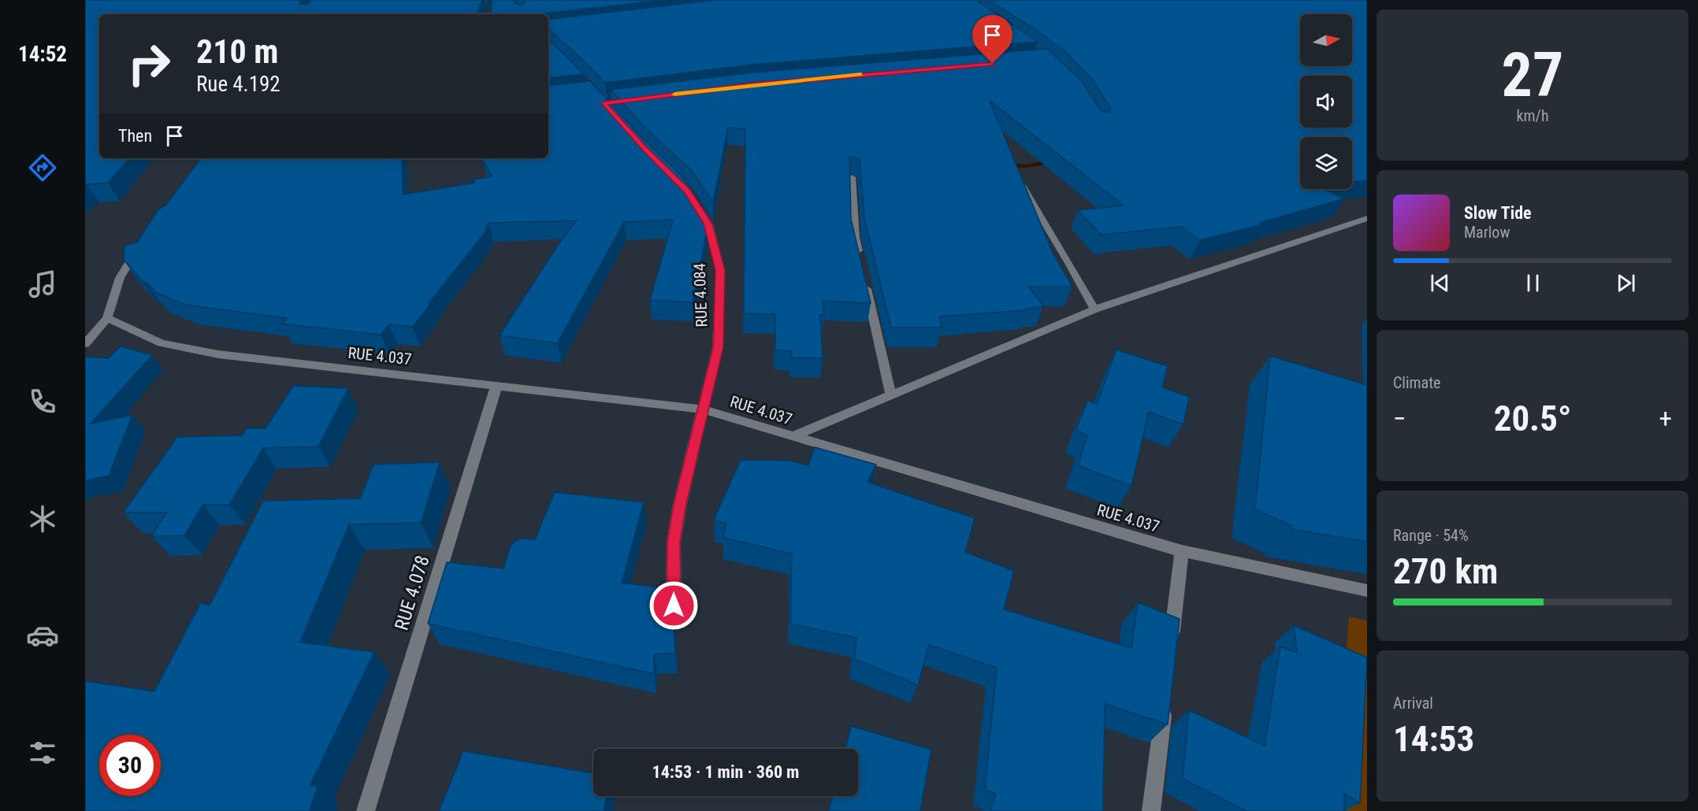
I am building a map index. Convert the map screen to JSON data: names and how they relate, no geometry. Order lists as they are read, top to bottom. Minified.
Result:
{"streets":{"street":["RUE 4.084","RUE 4.037","RUE 4.078"]},"crossings":[["RUE 4.084","RUE 4.037"],["RUE 4.037","RUE 4.078"]],"north":"right","page":{"tabs":"14:52","tile":[["27","km/h"],"Climate",["Range · 54%","270 km"],["Arrival","14:53"]],"turn":["210 m","Rue 4.192"],"then":"Then","song":["Slow Tide","Marlow"],"heat":["−","20.5°","+"],"limit":"30","trip":"14:53 · 1 min · 360 m"}}
